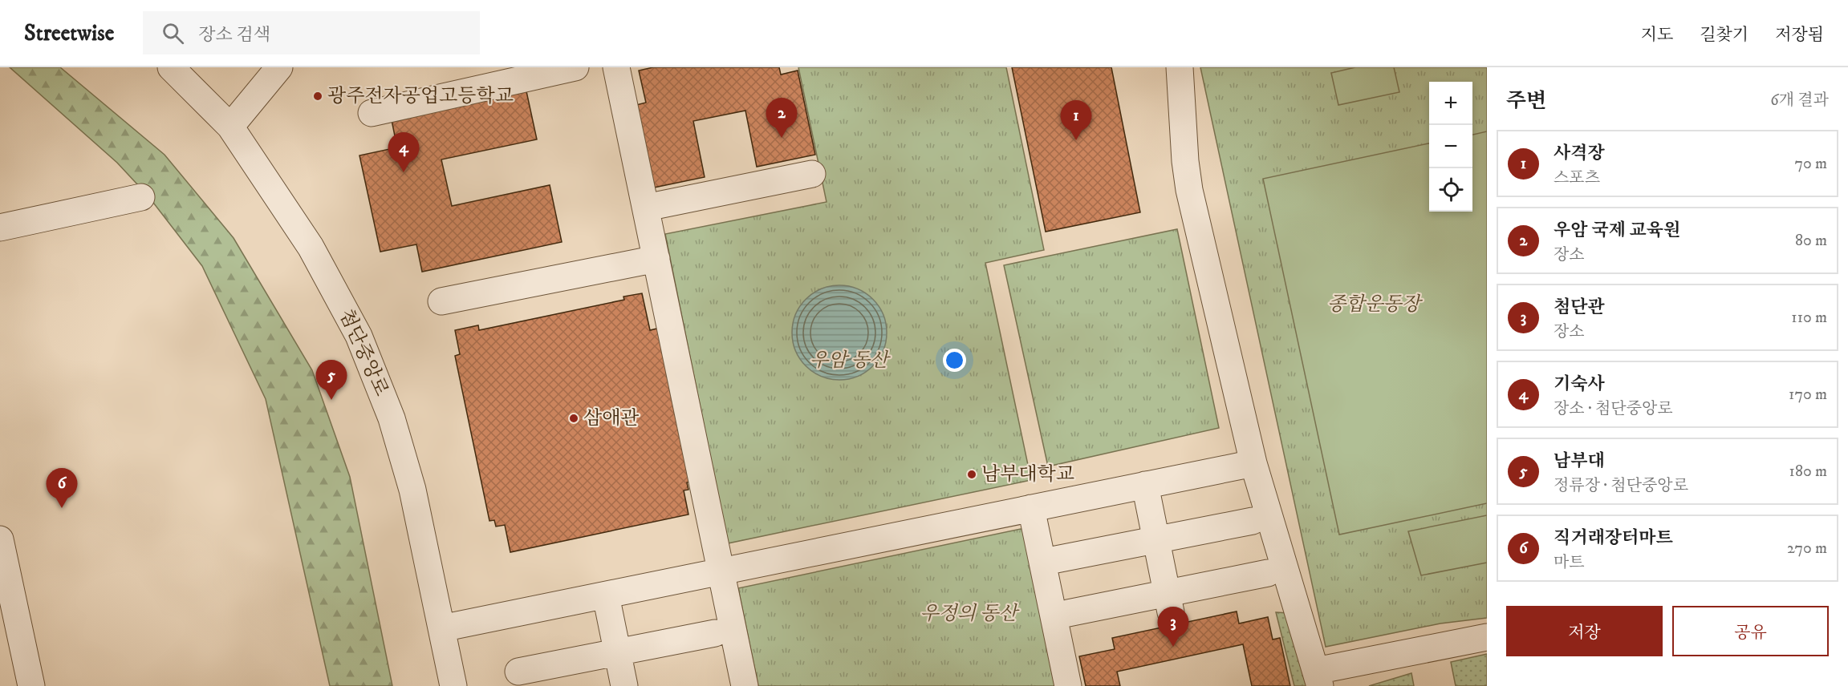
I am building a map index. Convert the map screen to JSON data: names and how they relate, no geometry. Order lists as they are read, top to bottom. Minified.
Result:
{"streets":{"street":["첨단중앙로"]},"parks":["종합운동장","우암 동산","우정의 동산"],"places":["광주전자공업고등학교","삼애관","남부대학교"],"page":{"header":"Streetwise","search":"장소 검색","nav":["지도","길찾기","저장됨"],"heading":["주변","6개 결과"],"map_buttons":["+","−"],"pins":["2","1","4","5","6","3"],"list":[{"mark":"1","name":"사격장","note":"스포츠","value":"70 m"},{"mark":"2","name":"우암 국제 교육원","note":"장소","value":"80 m"},{"mark":"3","name":"첨단관","note":"장소","value":"110 m"},{"mark":"4","name":"기숙사","note":"장소 · 첨단중앙로","value":"170 m"},{"mark":"5","name":"남부대","note":"정류장 · 첨단중앙로","value":"180 m"},{"mark":"6","name":"직거래장터마트","note":"마트","value":"270 m"}],"buttons":["저장","공유"]}}
